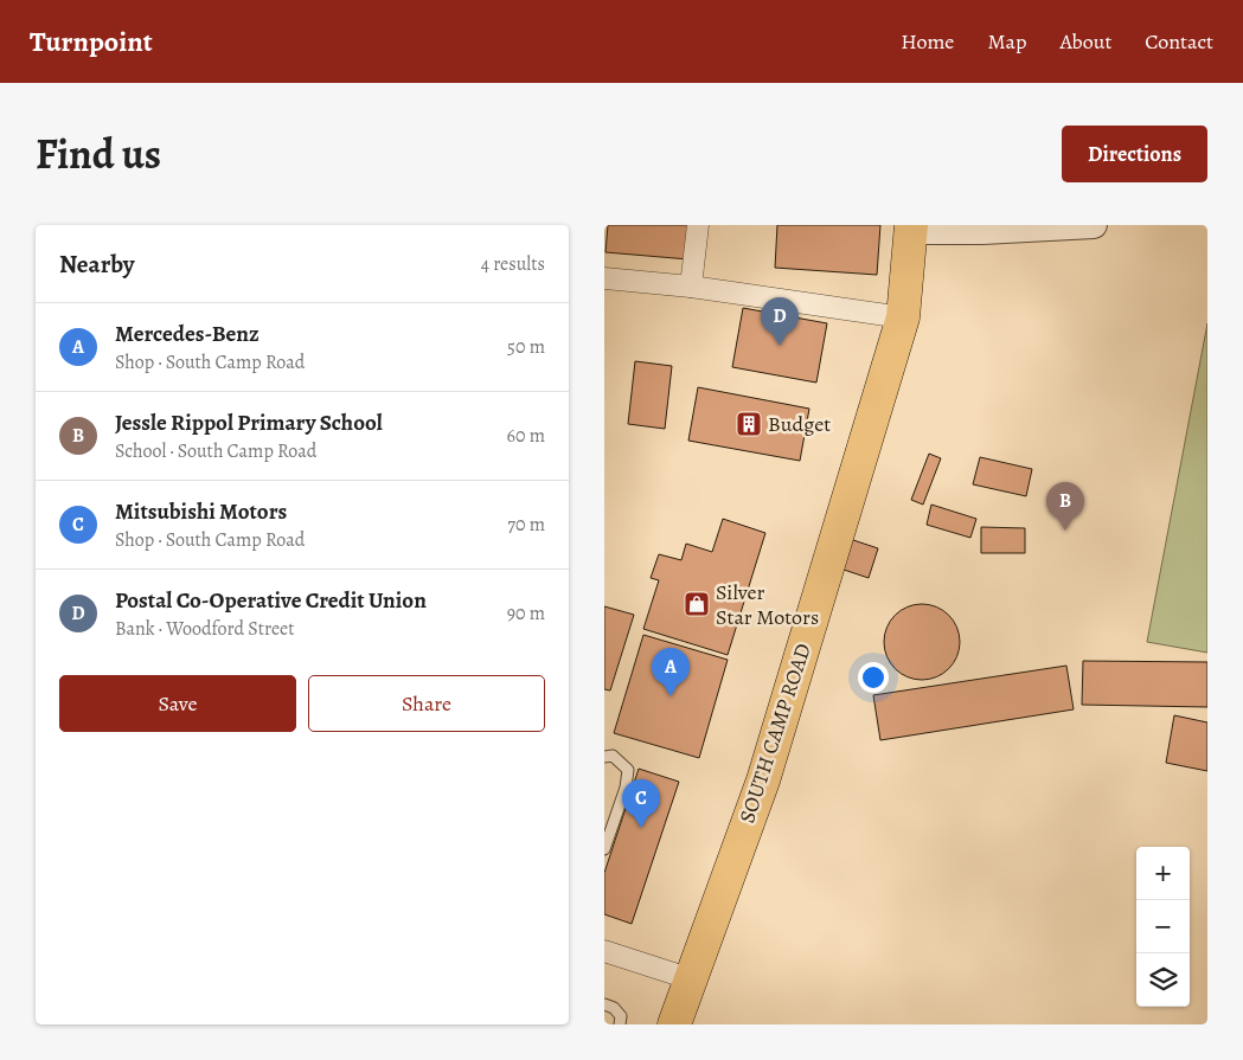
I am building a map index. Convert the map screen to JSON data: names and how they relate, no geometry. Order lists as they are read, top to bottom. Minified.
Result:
{"streets":{"main road":["SOUTH CAMP ROAD"]},"places":{"building":["Budget"],"shop":["Silver Star Motors"]},"page":{"header":"Turnpoint","nav":["Home","Map","About","Contact"],"title":"Find us","buttons":["Directions",["Save","Share"]],"heading":["Nearby","4 results"],"pins":["D","B","A","C"],"list":[{"mark":"A","name":"Mercedes-Benz","note":"Shop · South Camp Road","value":"50 m"},{"mark":"B","name":"Jessle Rippol Primary School","note":"School · South Camp Road","value":"60 m"},{"mark":"C","name":"Mitsubishi Motors","note":"Shop · South Camp Road","value":"70 m"},{"mark":"D","name":"Postal Co-Operative Credit Union","note":"Bank · Woodford Street","value":"90 m"}],"map_buttons":["+","−"]}}
